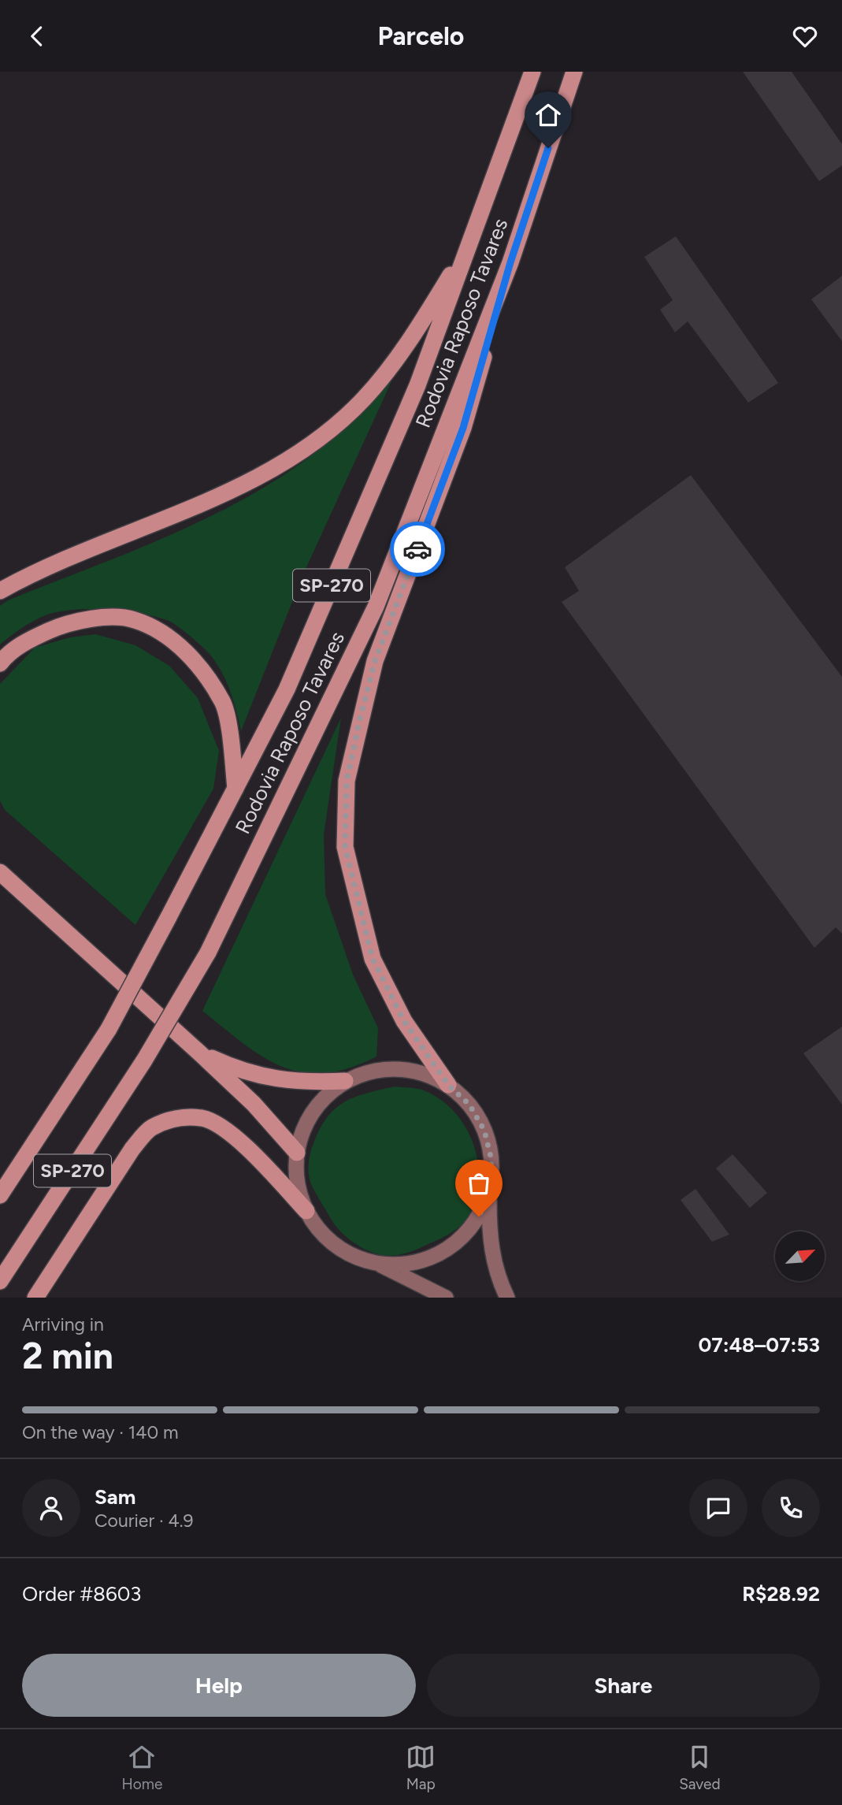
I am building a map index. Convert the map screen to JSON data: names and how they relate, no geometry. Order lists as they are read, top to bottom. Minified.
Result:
{"streets":{"highway":["Rodovia Raposo Tavares","SP-270"]},"north":"top right","page":{"header":"Parcelo","heading":["2 min","Arriving in","07:48–07:53"],"panel":["Sam","Courier · 4.9","Order #8603","R$28.92"],"bar":"On the way · 140 m","buttons":["Help","Share"],"tabs":["Home","Map","Saved"]}}
